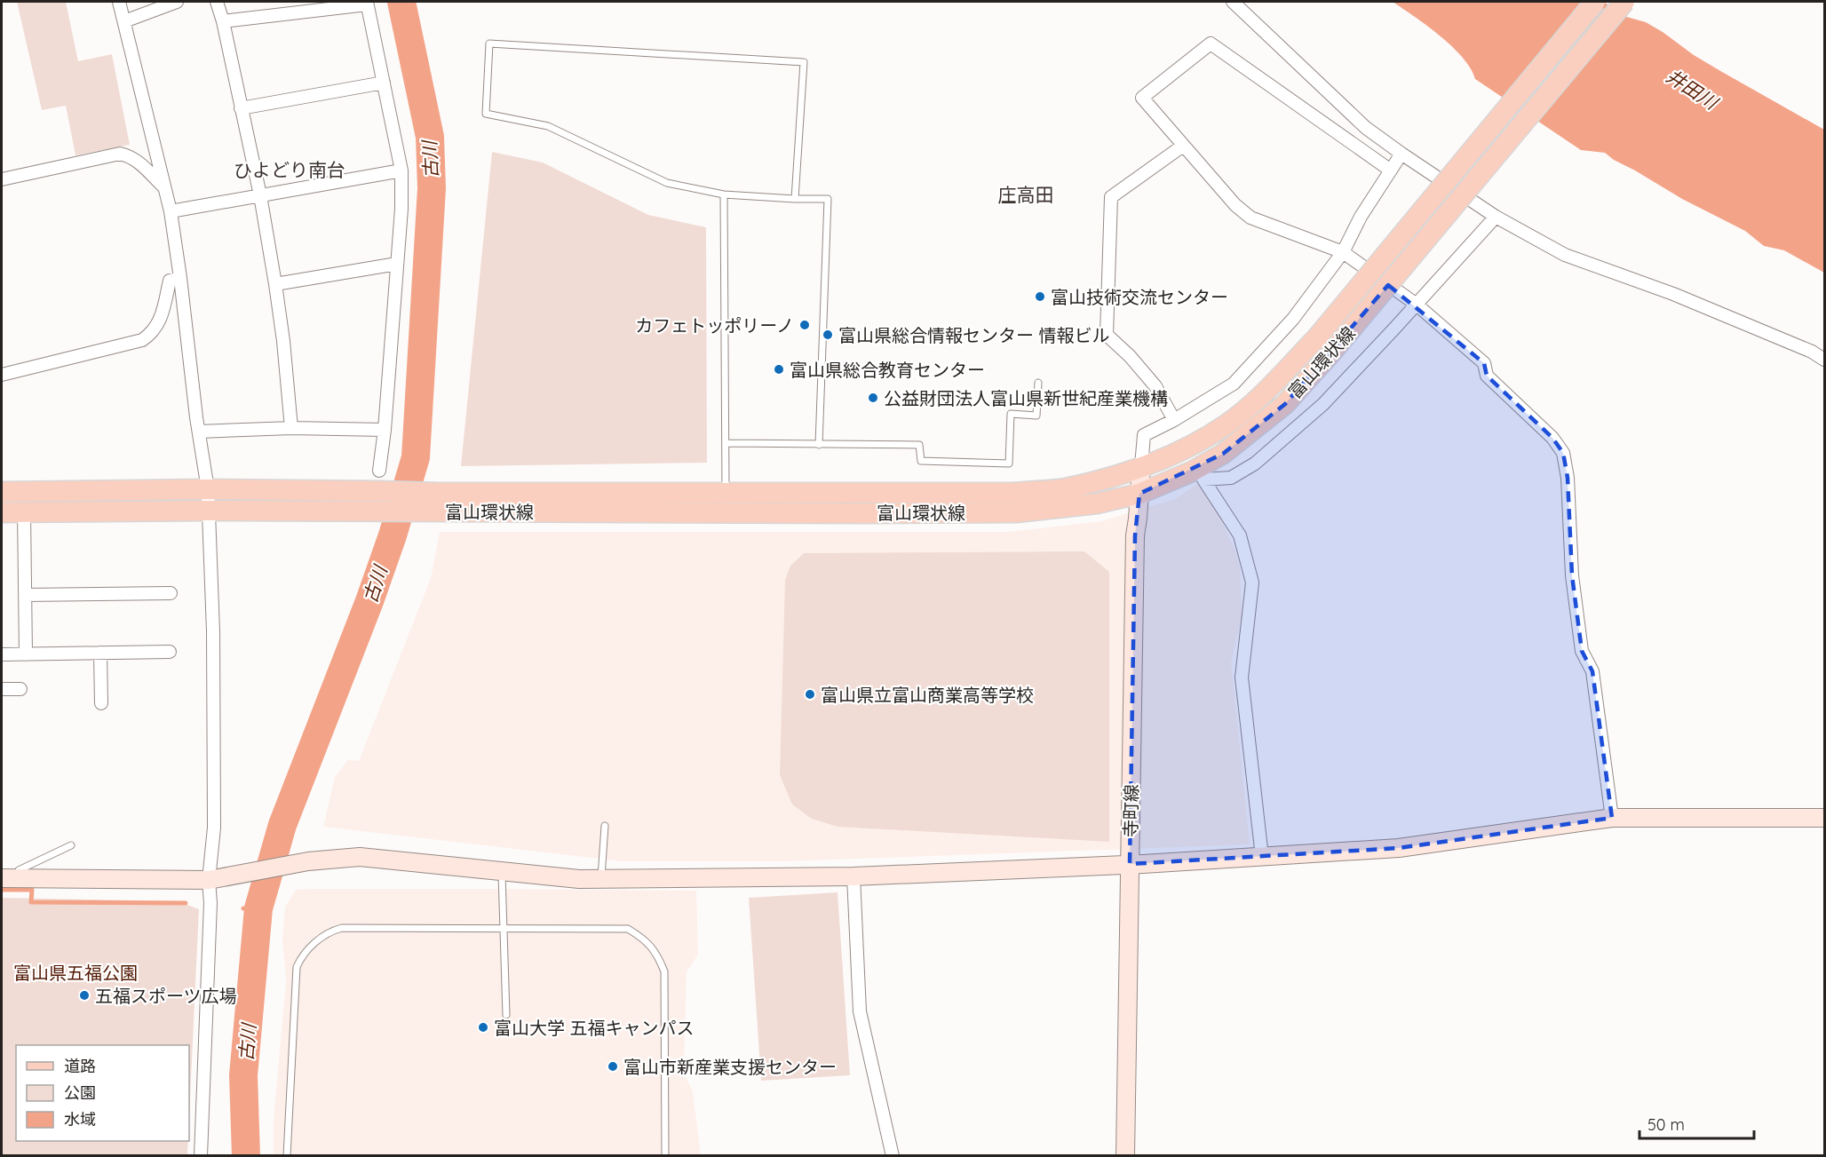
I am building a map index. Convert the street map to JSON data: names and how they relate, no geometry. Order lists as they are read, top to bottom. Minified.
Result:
{"streets":{"main road":["富山環状線"],"street":["寺町線"]},"crossings":[["富山環状線","寺町線"]],"districts":["ひよどり南台","庄高田"],"water":["井田川","古川"],"parks":["富山県五福公園"],"places":["富山技術交流センター","カフェトッポリーノ","富山県総合情報センター 情報ビル","富山県総合教育センター","公益財団法人富山県新世紀産業機構","富山県立富山商業高等学校","五福スポーツ広場","富山大学 五福キャンパス","富山市新産業支援センター"],"legend":["道路","公園","水域"],"scale_bar":"50 m"}
